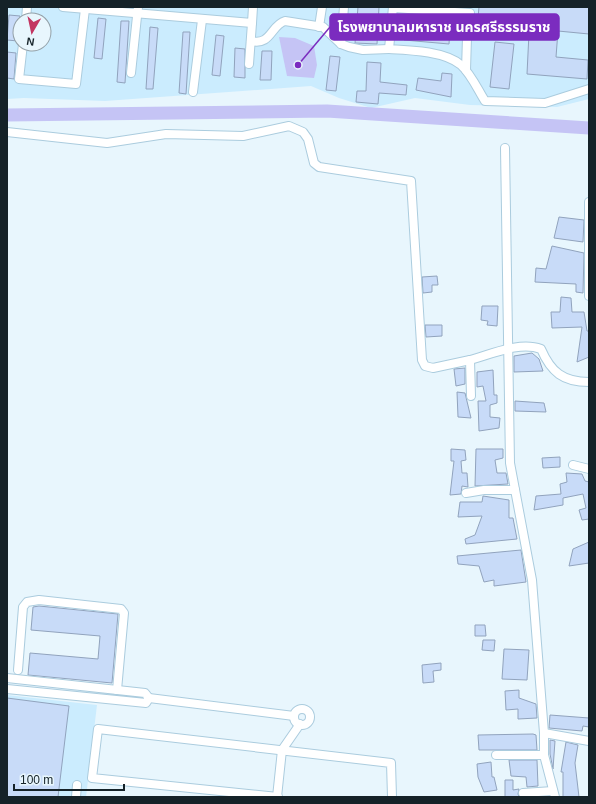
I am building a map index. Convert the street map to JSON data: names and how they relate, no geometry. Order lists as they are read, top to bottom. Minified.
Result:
{"places":["โรงพยาบาลมหาราช นครศรีธรรมราช"],"scale_bar":"100 m","north":"bottom"}
